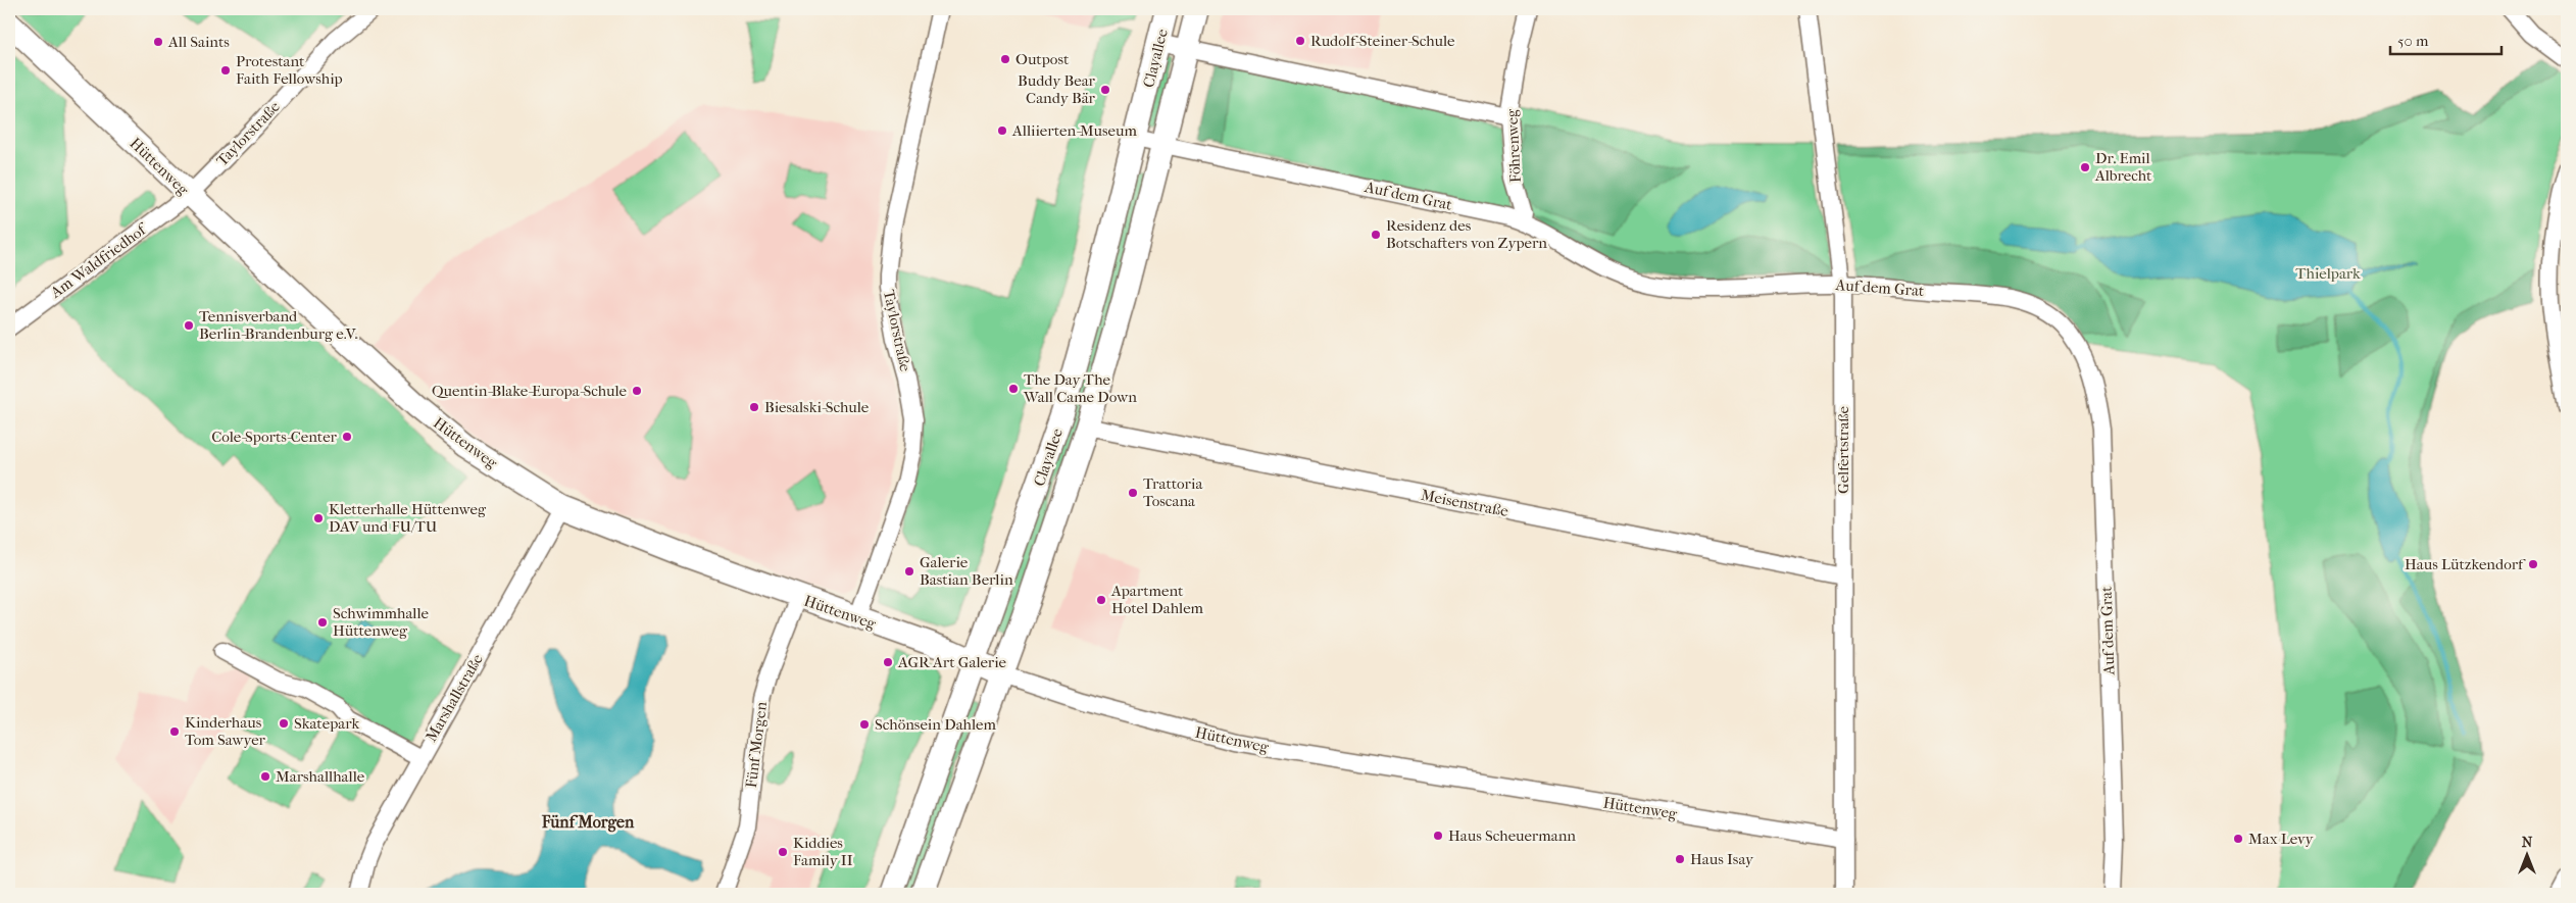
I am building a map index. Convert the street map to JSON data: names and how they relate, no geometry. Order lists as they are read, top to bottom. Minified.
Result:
{"streets":{"main road":["Clayallee","Hüttenweg"],"street":["Taylorstraße","Föhrenweg","Auf dem Grat","Am Waldfriedhof","Gelfertstraße","Meisenstraße","Marshallstraße","Fünf Morgen"]},"crossings":[["Clayallee","Hüttenweg"],["Clayallee","Auf dem Grat"],["Clayallee","Meisenstraße"],["Taylorstraße","Hüttenweg"],["Taylorstraße","Am Waldfriedhof"],["Föhrenweg","Auf dem Grat"],["Hüttenweg","Am Waldfriedhof"],["Hüttenweg","Gelfertstraße"],["Hüttenweg","Marshallstraße"],["Hüttenweg","Fünf Morgen"],["Auf dem Grat","Gelfertstraße"],["Gelfertstraße","Meisenstraße"]],"districts":["Fünf Morgen"],"parks":["Thielpark"],"places":["Rudolf-Steiner-Schule","All Saints","Outpost","Protestant Faith Fellowship","Buddy Bear Candy Bär","Alliierten-Museum","Dr. Emil Albrecht","Residenz des Botschafters von Zypern","Tennisverband Berlin-Brandenburg e.V.","The Day The Wall Came Down","Quentin-Blake-Europa-Schule","Biesalski-Schule","Cole-Sports-Center","Trattoria Toscana","Kletterhalle Hüttenweg DAV und FU/TU","Haus Lützkendorf","Galerie Bastian Berlin","Apartment Hotel Dahlem","Schwimmhalle Hüttenweg","AGR Art Galerie","Skatepark","Schönsein Dahlem","Kinderhaus Tom Sawyer","Marshallhalle","Haus Scheuermann","Max Levy","Kiddies Family II","Haus Isay"],"scale_bar":"50 m","north":"top"}
